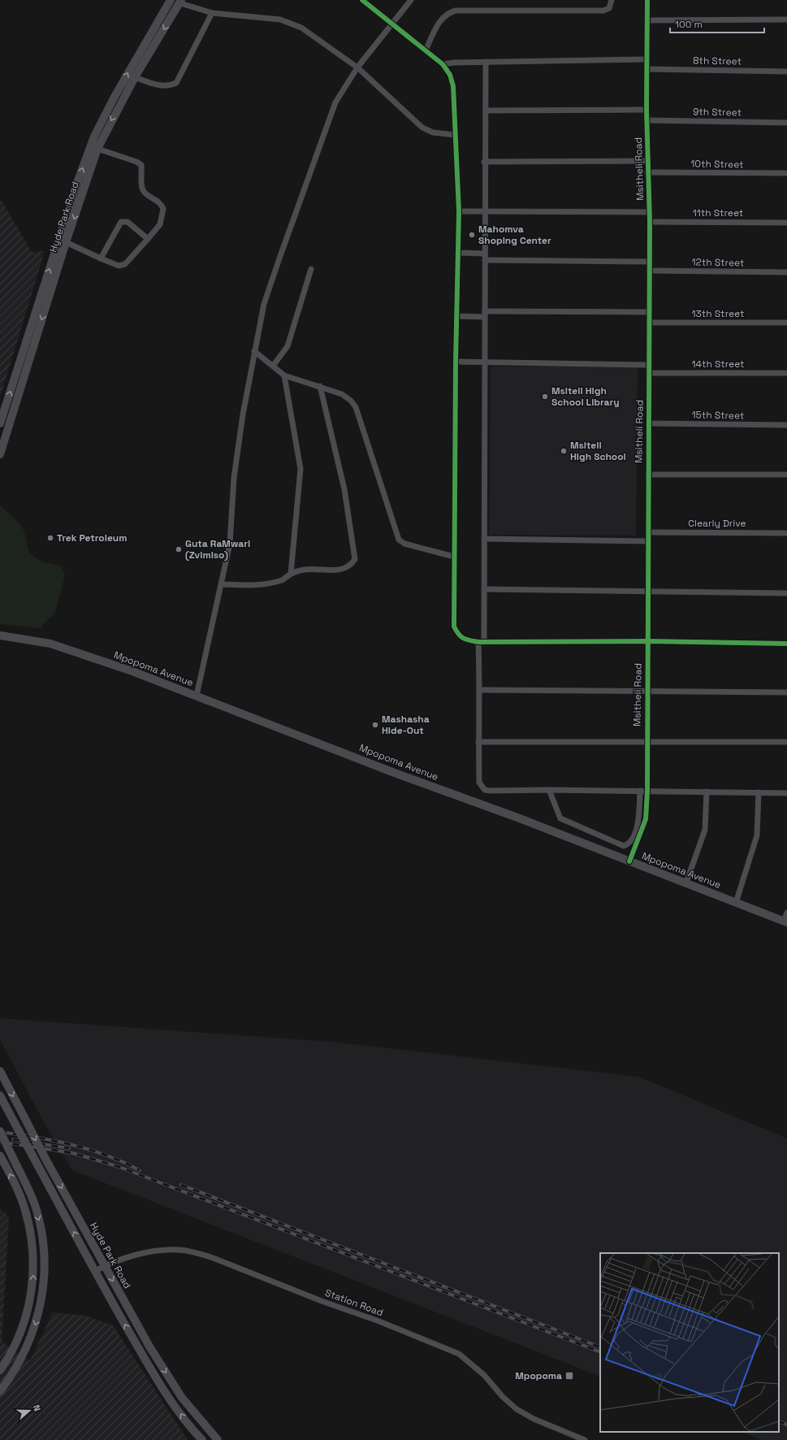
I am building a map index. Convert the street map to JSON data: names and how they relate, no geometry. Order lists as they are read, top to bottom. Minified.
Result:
{"streets":{"street":["8th Street","9th Street","10th Street","Msitheli Road","11th Street","Hyde Park Road","12th Street","13th Street","14th Street","15th Street","Clearly Drive","Mpopoma Avenue","Station Road"]},"crossings":[["8th Street","Msitheli Road"],["9th Street","Msitheli Road"],["10th Street","Msitheli Road"],["Msitheli Road","11th Street"],["Msitheli Road","12th Street"],["Msitheli Road","13th Street"],["Msitheli Road","14th Street"],["Msitheli Road","15th Street"],["Msitheli Road","Clearly Drive"],["Msitheli Road","Mpopoma Avenue"],["Hyde Park Road","Station Road"]],"places":{"other":["Mahomva Shoping Center","Msiteli High School Library","Msiteli High School","Trek Petroleum","Guta RaMwari (Zvimiso)","Mashasha Hide-Out"],"transit":["Mpopoma"]},"scale_bar":"100 m","north":"right"}
